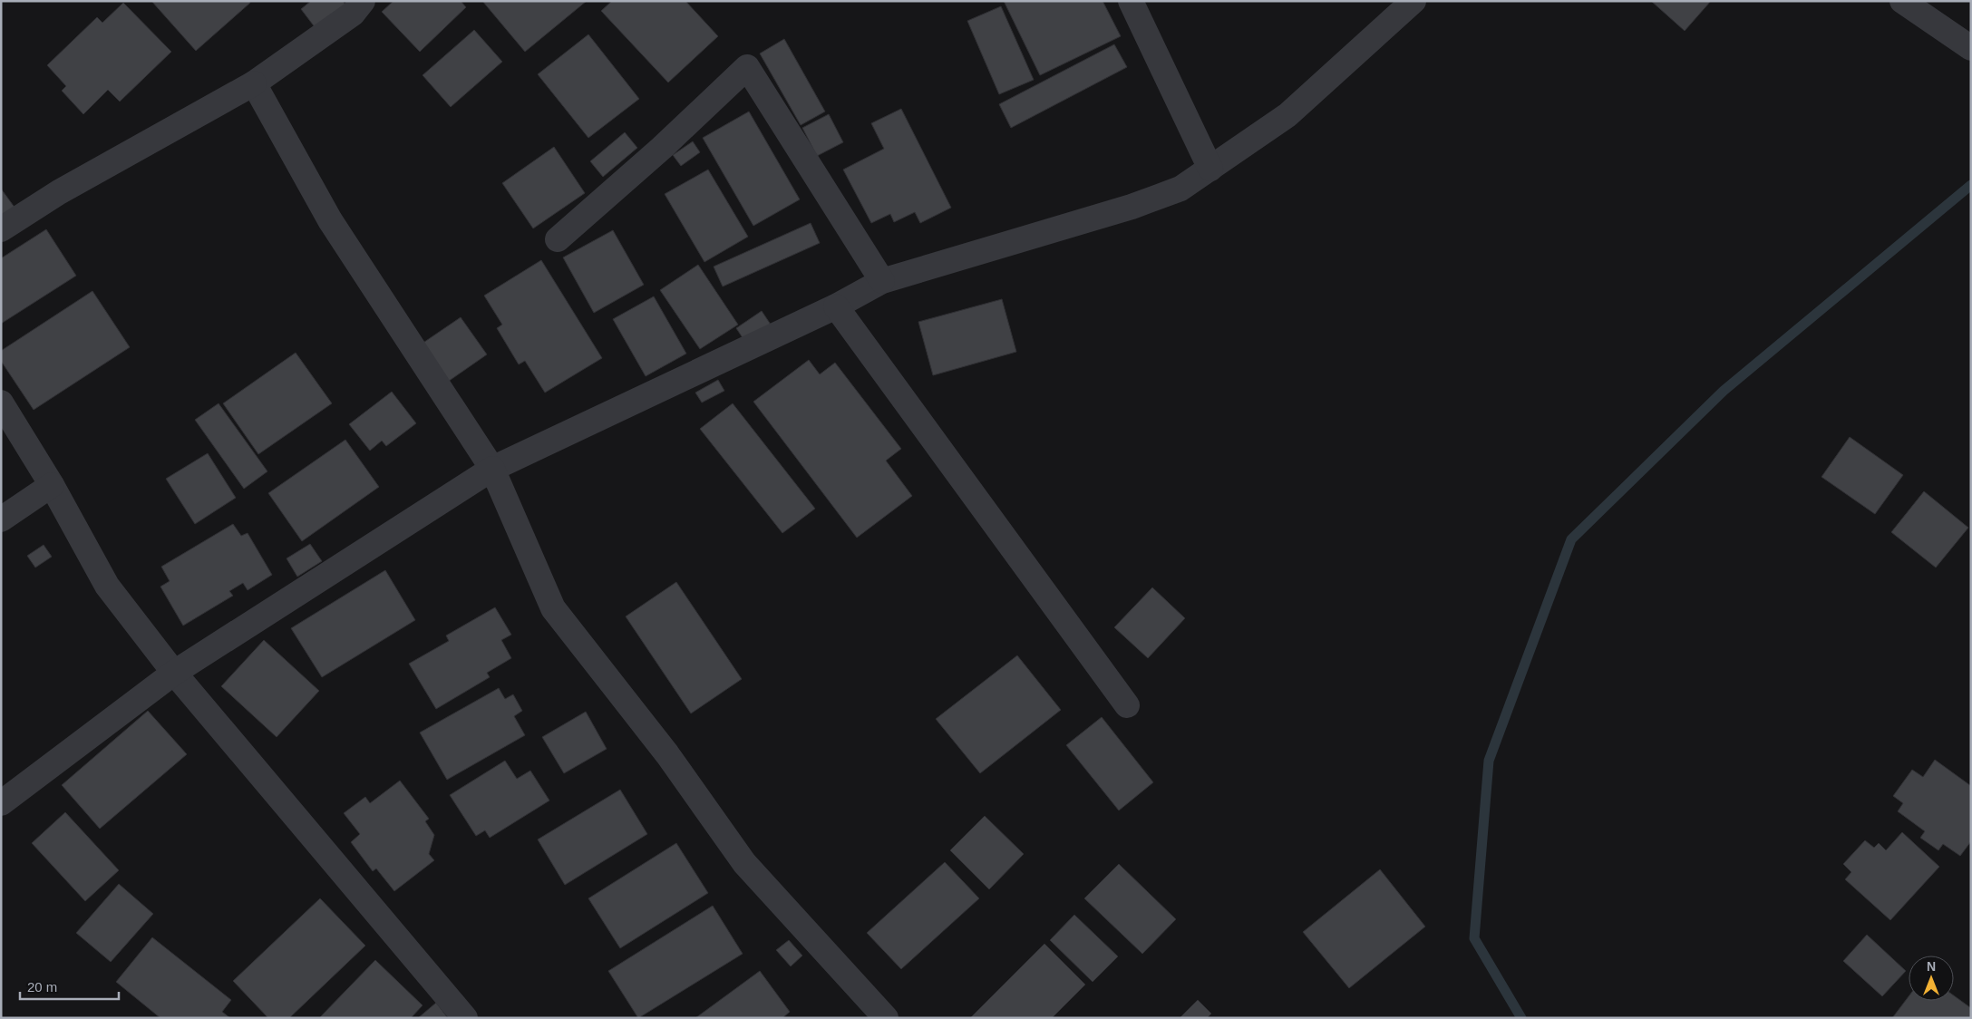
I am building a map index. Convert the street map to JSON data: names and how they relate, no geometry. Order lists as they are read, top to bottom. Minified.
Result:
{"scale_bar":"20 m","north":"top"}
